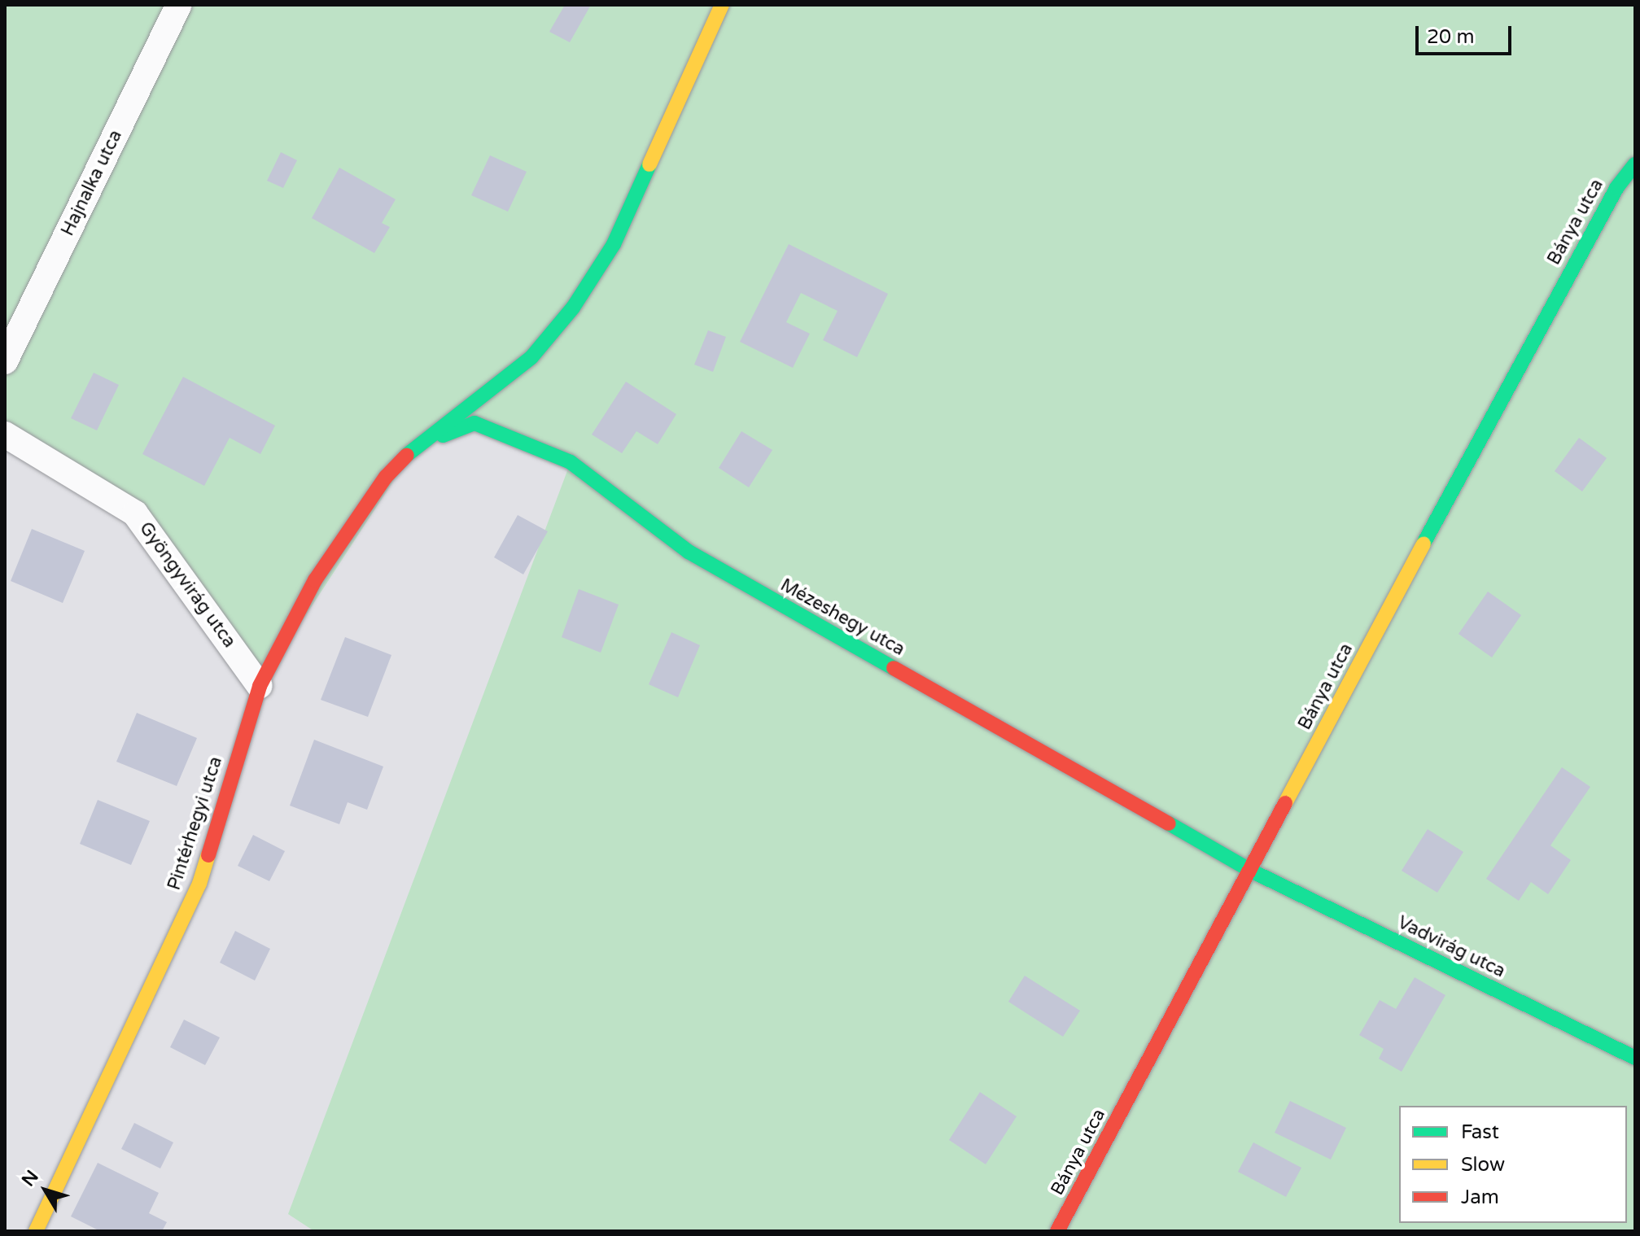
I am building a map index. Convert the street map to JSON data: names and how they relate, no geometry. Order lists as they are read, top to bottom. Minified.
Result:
{"streets":{"street":["Hajnalka utca","Bánya utca","Gyöngyvirág utca","Mézeshegy utca","Pintérhegyi utca","Vadvirág utca"]},"crossings":[["Bánya utca","Mézeshegy utca"],["Bánya utca","Vadvirág utca"],["Gyöngyvirág utca","Pintérhegyi utca"],["Mézeshegy utca","Pintérhegyi utca"],["Mézeshegy utca","Vadvirág utca"]],"legend":["Fast","Slow","Jam"],"scale_bar":"20 m","north":"top left"}
